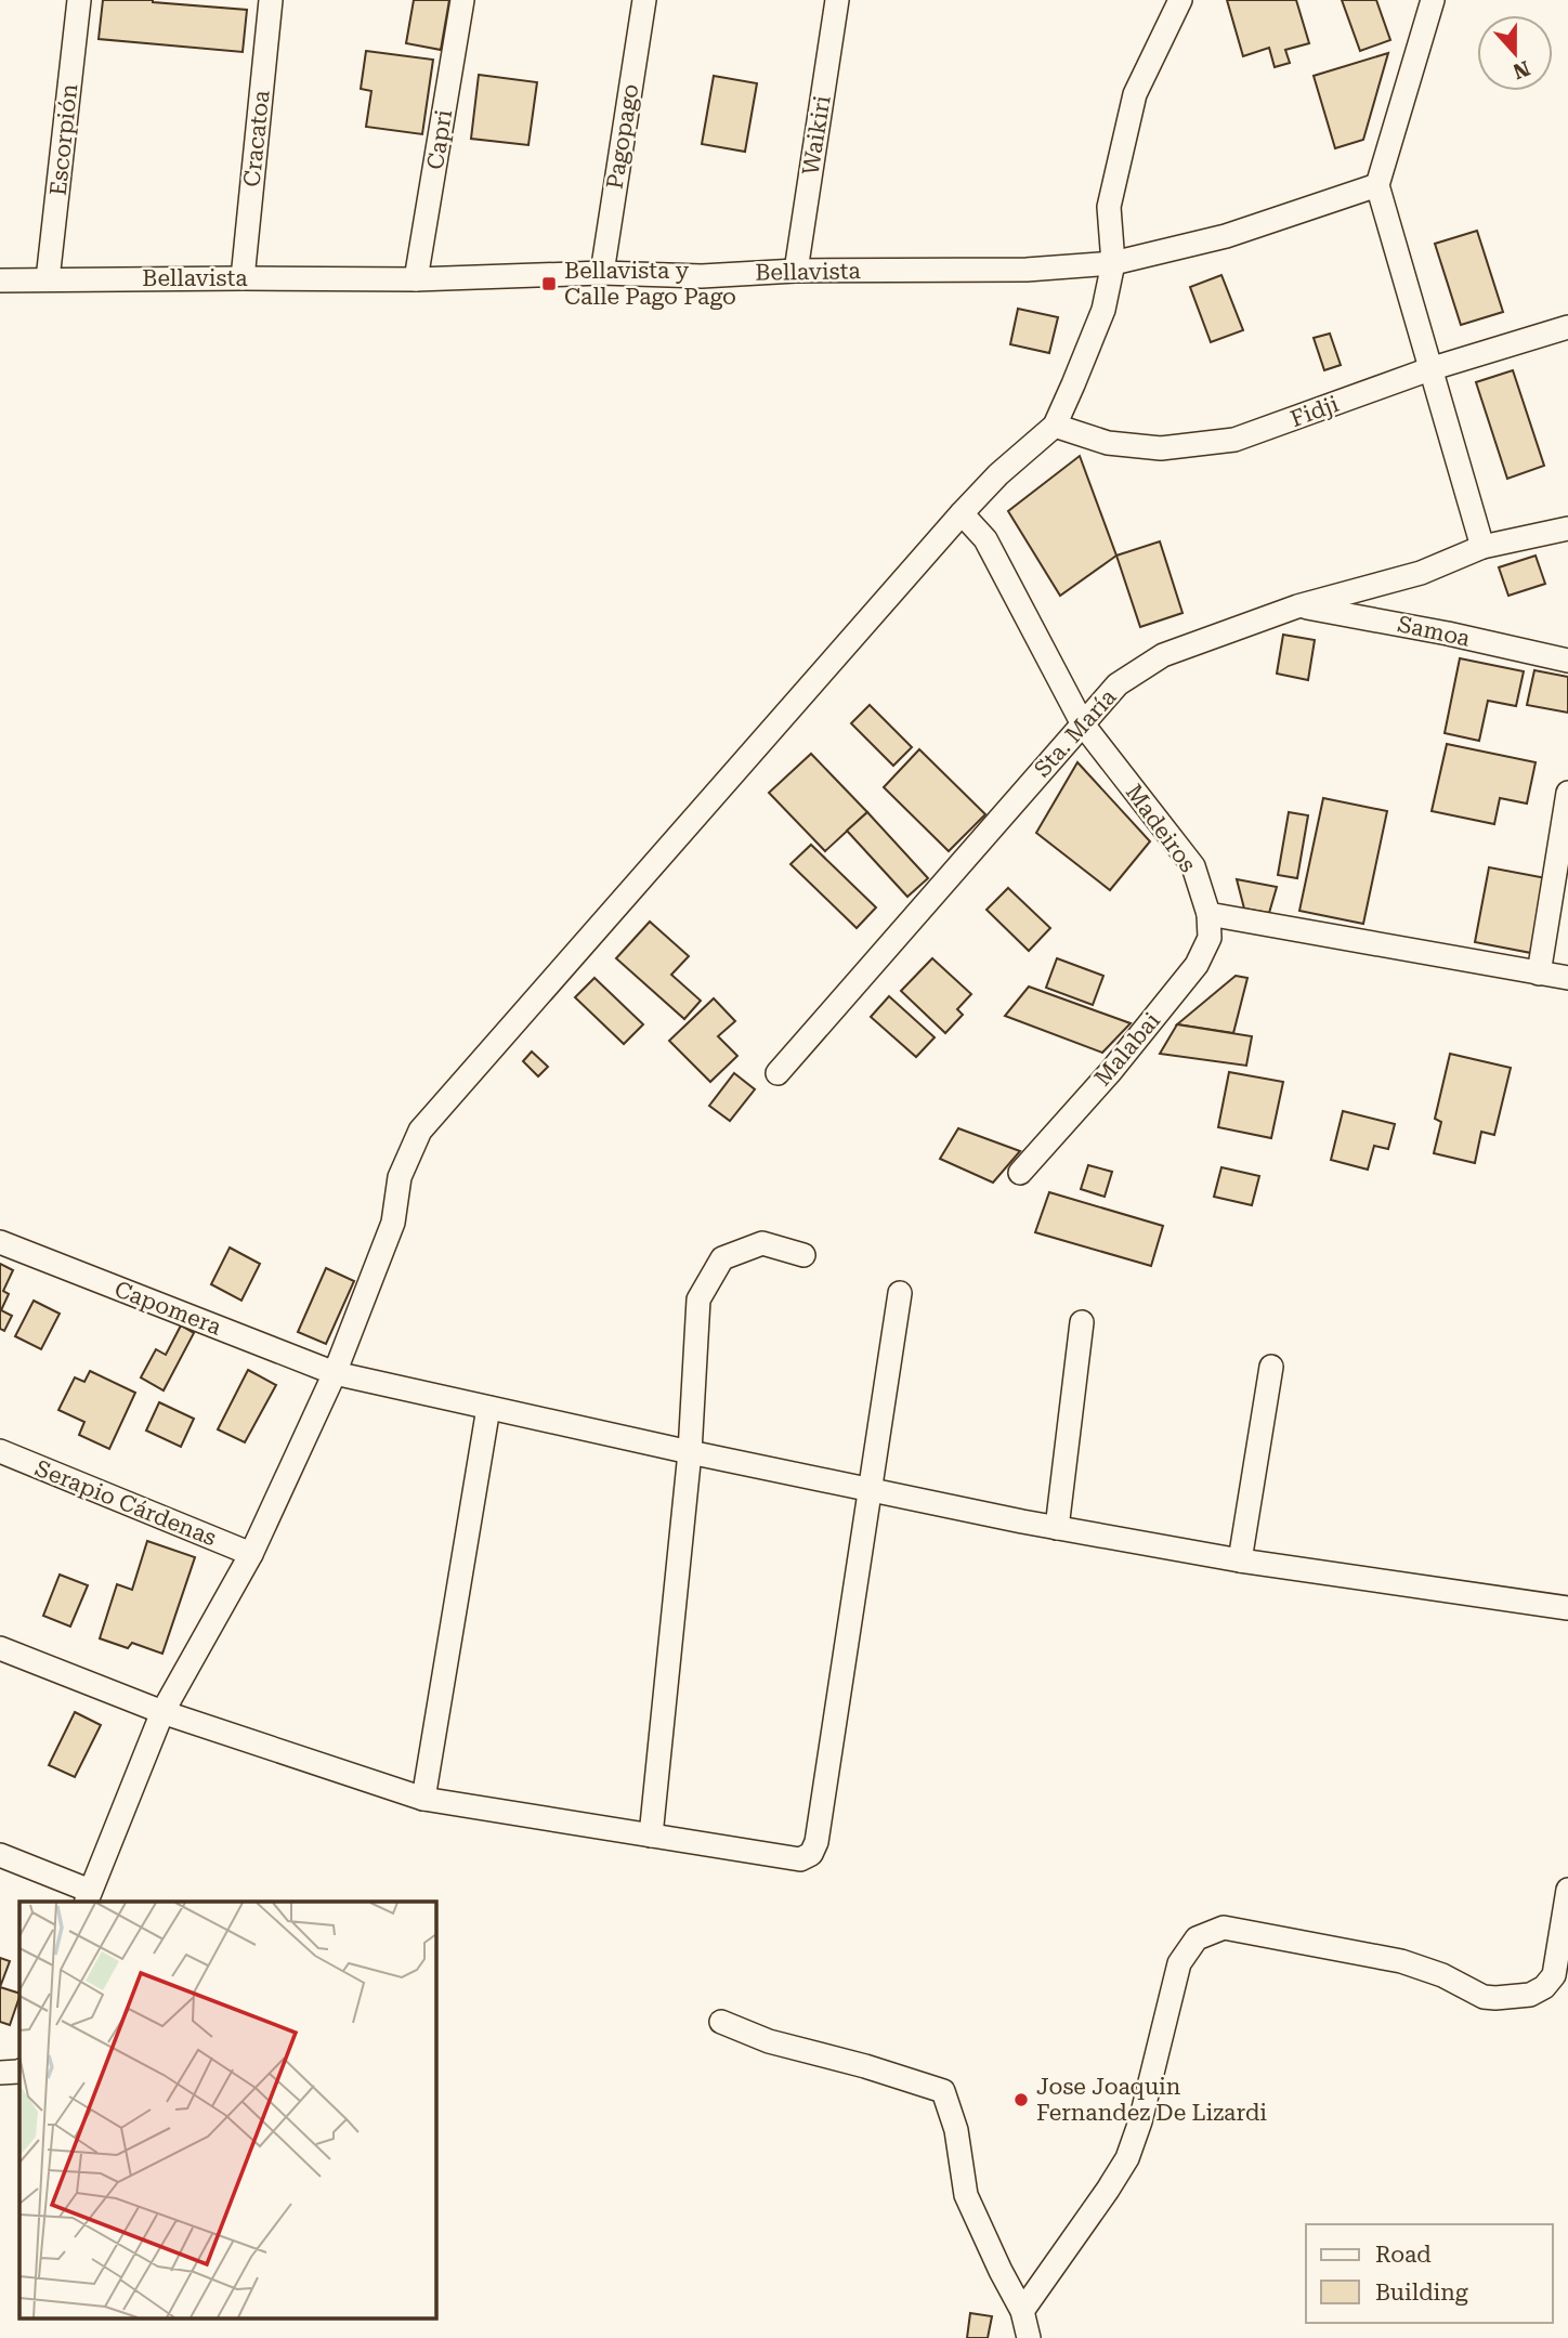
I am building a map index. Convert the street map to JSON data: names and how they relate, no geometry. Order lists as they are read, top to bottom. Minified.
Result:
{"streets":{"street":["Waikiri","Pagopago","Cracatoa","Escorpión","Capri","Bellavista","Fidji","Samoa","Sta. María","Madeiros","Malabai","Capomera","Serapio Cárdenas"]},"crossings":[["Waikiri","Bellavista"],["Pagopago","Bellavista"],["Cracatoa","Bellavista"],["Escorpión","Bellavista"],["Capri","Bellavista"],["Samoa","Sta. María"],["Sta. María","Madeiros"],["Madeiros","Malabai"]],"places":{"transit":["Bellavista y Calle Pago Pago"],"other":["Jose Joaquin Fernandez De Lizardi"]},"legend":["Road","Building"],"north":"bottom"}
